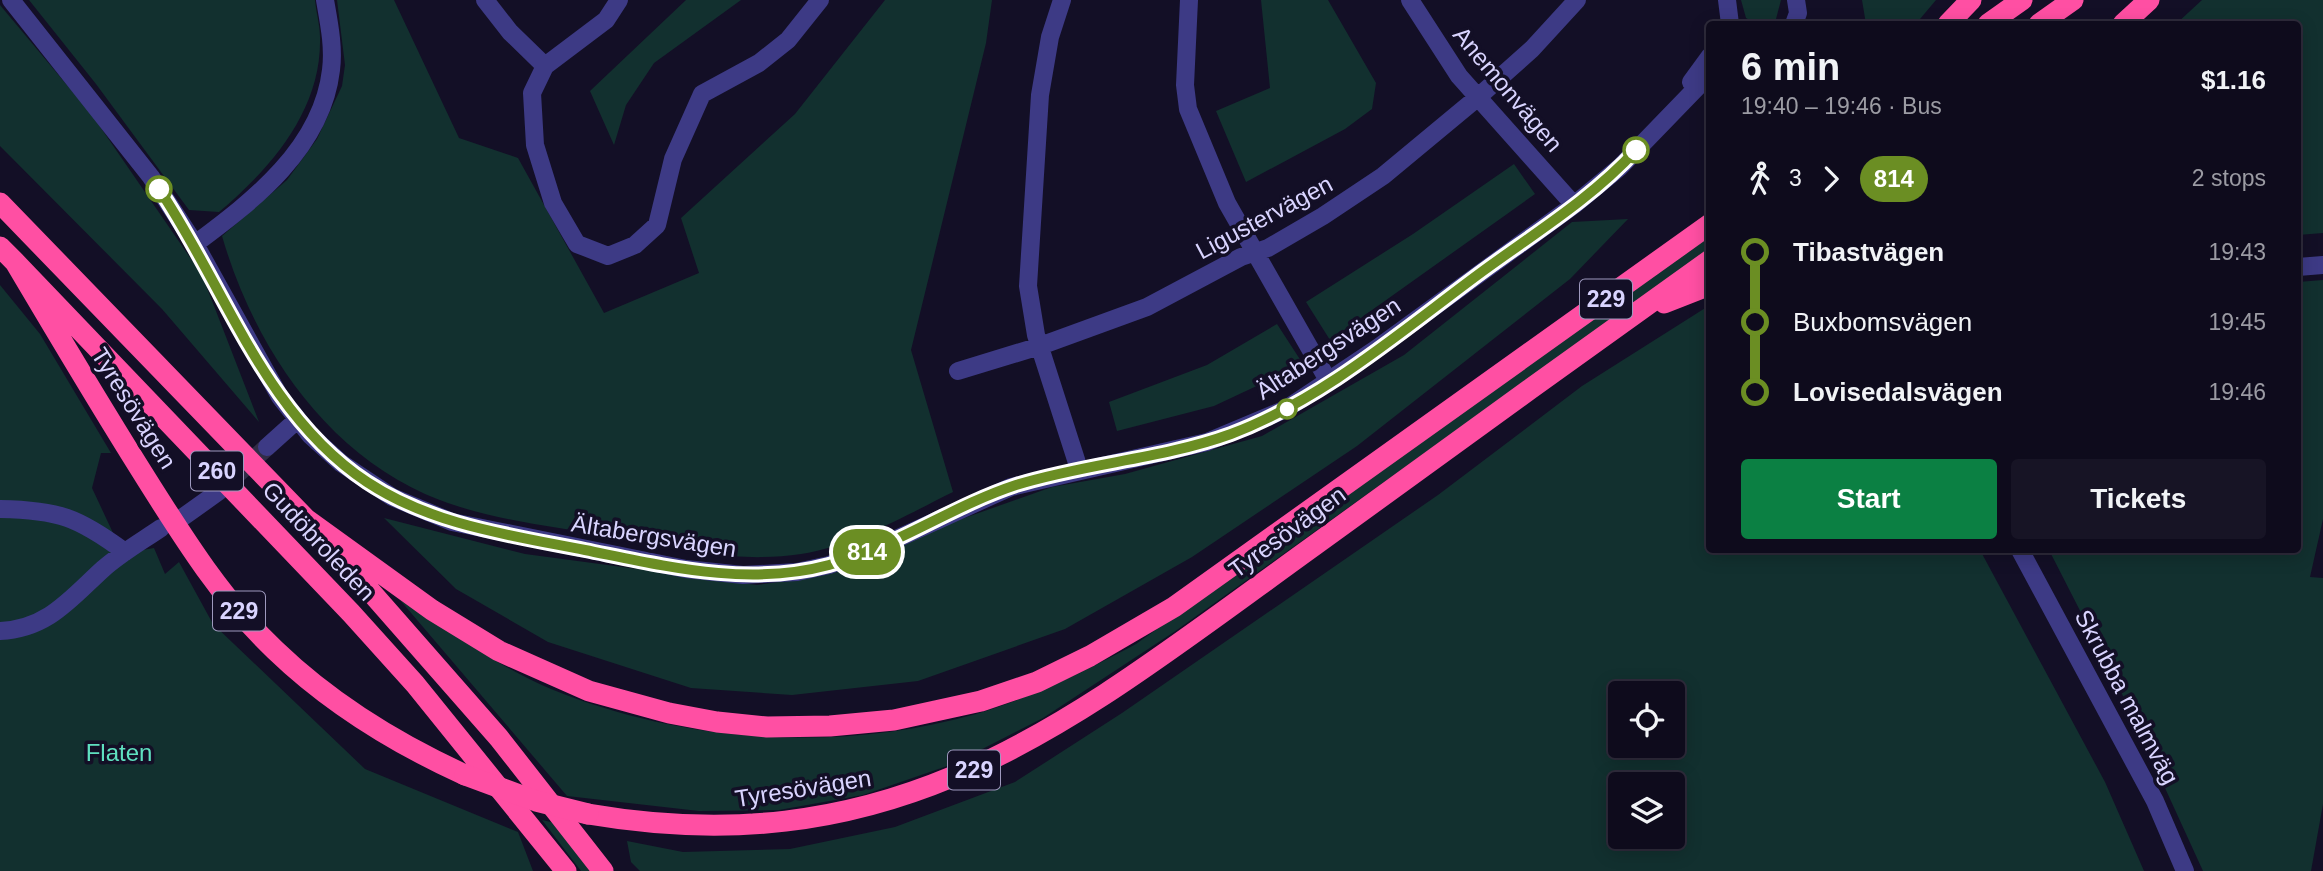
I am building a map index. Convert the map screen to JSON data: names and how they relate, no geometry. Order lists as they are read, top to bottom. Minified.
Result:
{"streets":{"highway":["229","Tyresövägen","260","Gudöbroleden"],"street":["Anemonvägen","Ligustervägen","Ältabergsvägen","Skrubba malmväg"]},"crossings":[["Anemonvägen","Ligustervägen"],["Anemonvägen","Ältabergsvägen"],["Tyresövägen","Gudöbroleden"]],"parks":["Flaten"],"lines":["bus line 814"],"page":{"on_map":"814","heading":["6 min","19:40 – 19:46 · Bus","$1.16"],"legs":["3","814","2 stops"],"list":[{"name":"Tibastvägen","value":"19:43"},{"name":"Buxbomsvägen","value":"19:45"},{"name":"Lovisedalsvägen","value":"19:46"}],"buttons":["Start","Tickets"]}}
